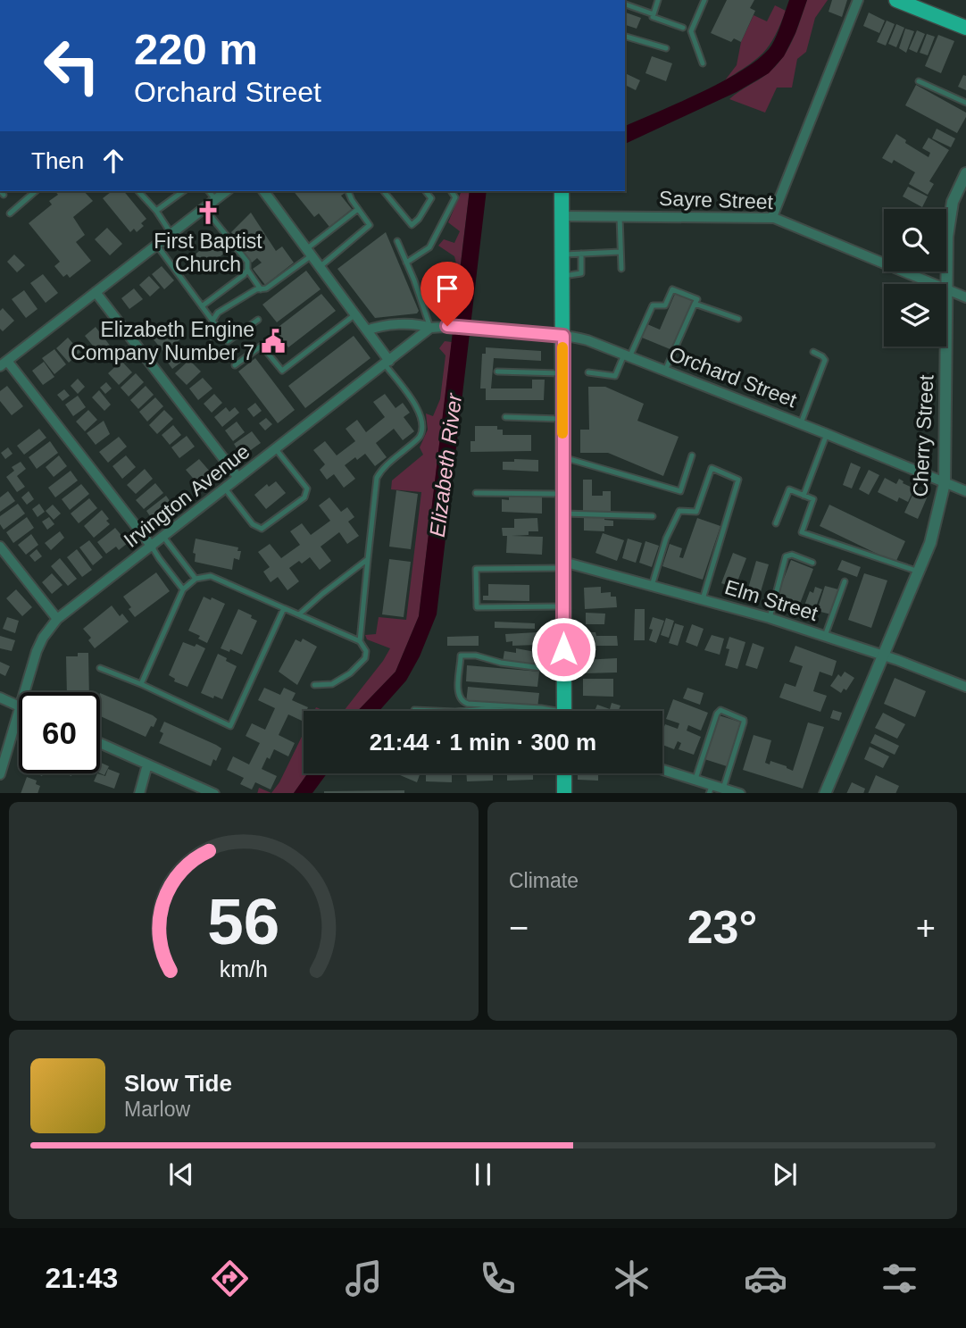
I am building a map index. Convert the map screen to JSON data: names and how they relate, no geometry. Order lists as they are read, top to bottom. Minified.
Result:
{"streets":{"street":["Sayre Street","Orchard Street","Cherry Street","Irvington Avenue","Elm Street"]},"crossings":[["Sayre Street","Cherry Street"],["Orchard Street","Cherry Street"],["Orchard Street","Irvington Avenue"],["Cherry Street","Elm Street"]],"water":["Elizabeth River"],"places":{"church":["First Baptist Church"],"public building":["Elizabeth Engine Company Number 7"]},"page":{"turn":["220 m","Orchard Street"],"then":"Then","limit":"60","trip":"21:44 · 1 min · 300 m","tile":"Climate","heat":["−","23°","+"],"song":["Slow Tide","Marlow"],"tabs":"21:43","gauge":["56","km/h"]}}
